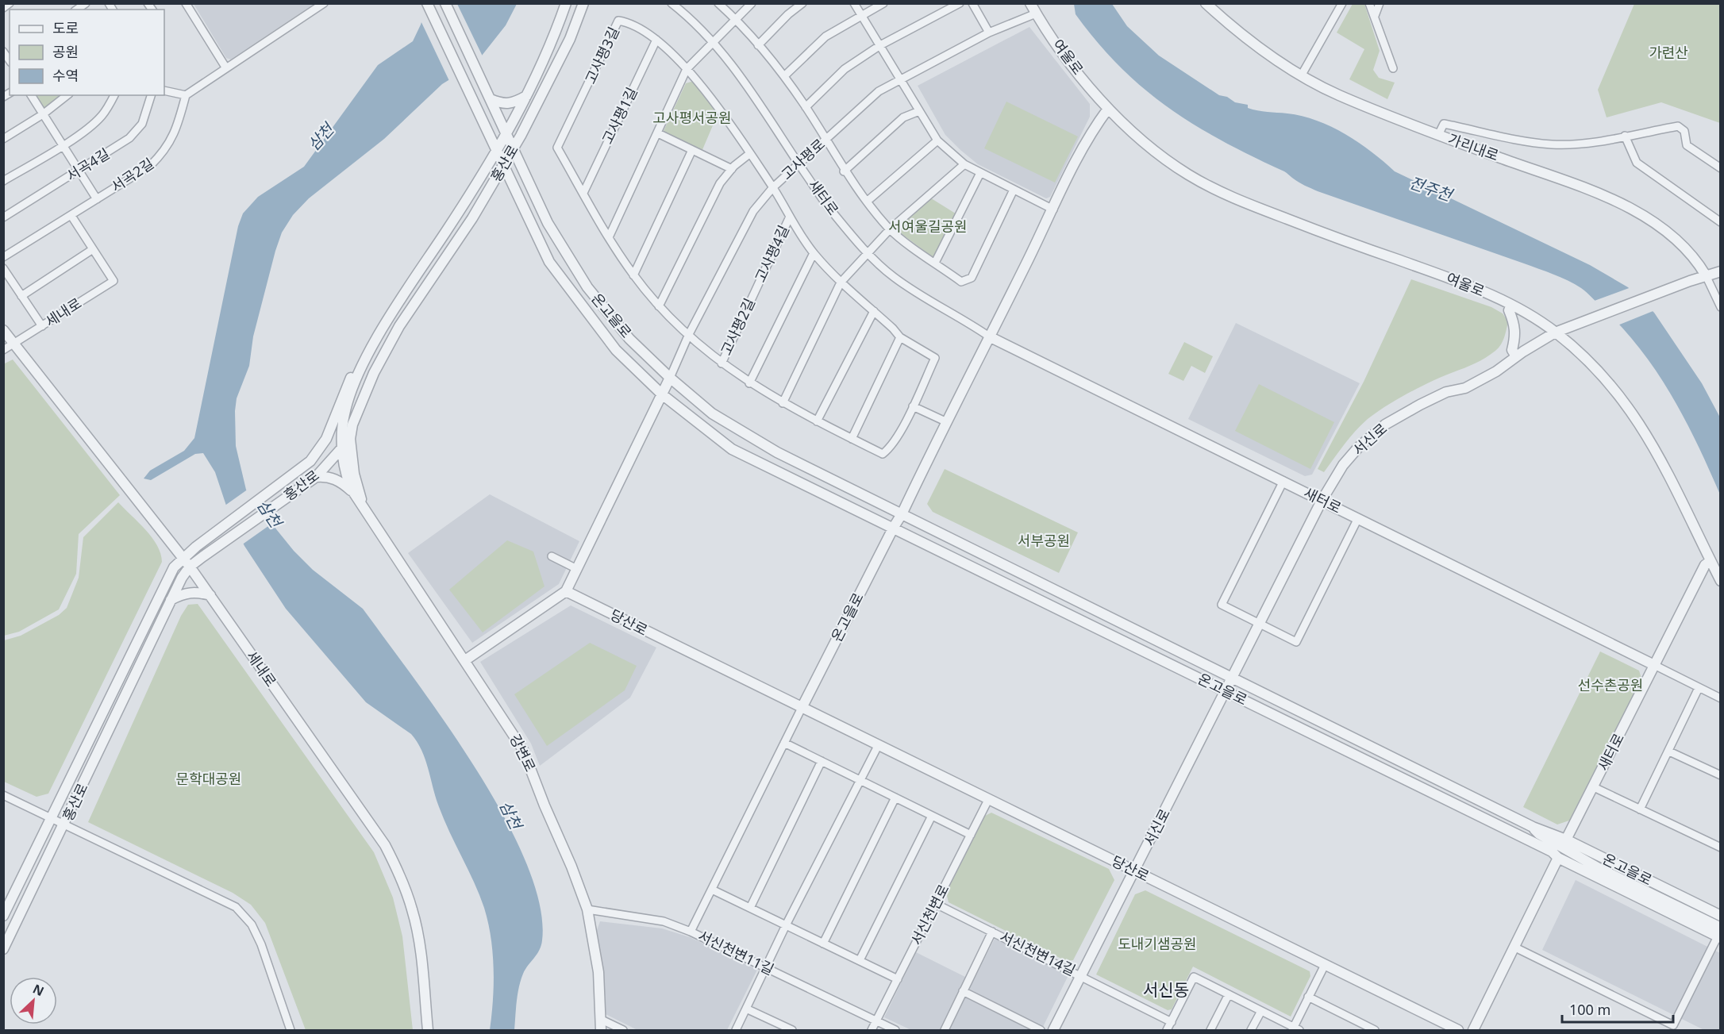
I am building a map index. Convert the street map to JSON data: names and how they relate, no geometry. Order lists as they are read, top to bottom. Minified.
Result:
{"streets":{"street":["고사평3길","여울로","고사평1길","가리내로","고사평로","홍산로","서곡4길","서곡2길","새터로","고사평4길","세내로","온고을로","고사평2길","서신로","당산로","강변로","서신천변로","서신천변11길","서신천변14길"]},"crossings":[["고사평3길","고사평1길"],["고사평3길","고사평로"],["고사평3길","고사평4길"],["여울로","고사평로"],["여울로","새터로"],["여울로","서신로"],["가리내로","서신로"],["고사평로","새터로"],["고사평로","고사평4길"],["고사평로","온고을로"],["고사평로","고사평2길"],["홍산로","세내로"],["홍산로","온고을로"],["홍산로","강변로"],["서곡4길","서곡2길"],["새터로","온고을로"],["새터로","서신로"],["고사평4길","고사평2길"],["온고을로","서신로"],["온고을로","당산로"],["서신로","당산로"],["서신로","서신천변14길"],["당산로","서신천변로"],["강변로","서신천변11길"],["서신천변로","서신천변11길"],["서신천변로","서신천변14길"]],"districts":["서신동"],"water":["삼천","전주천"],"parks":["가련산","고사평서공원","서여울길공원","서부공원","선수촌공원","문학대공원","도내기샘공원"],"legend":["도로","공원","수역"],"scale_bar":"100 m","north":"top right"}
